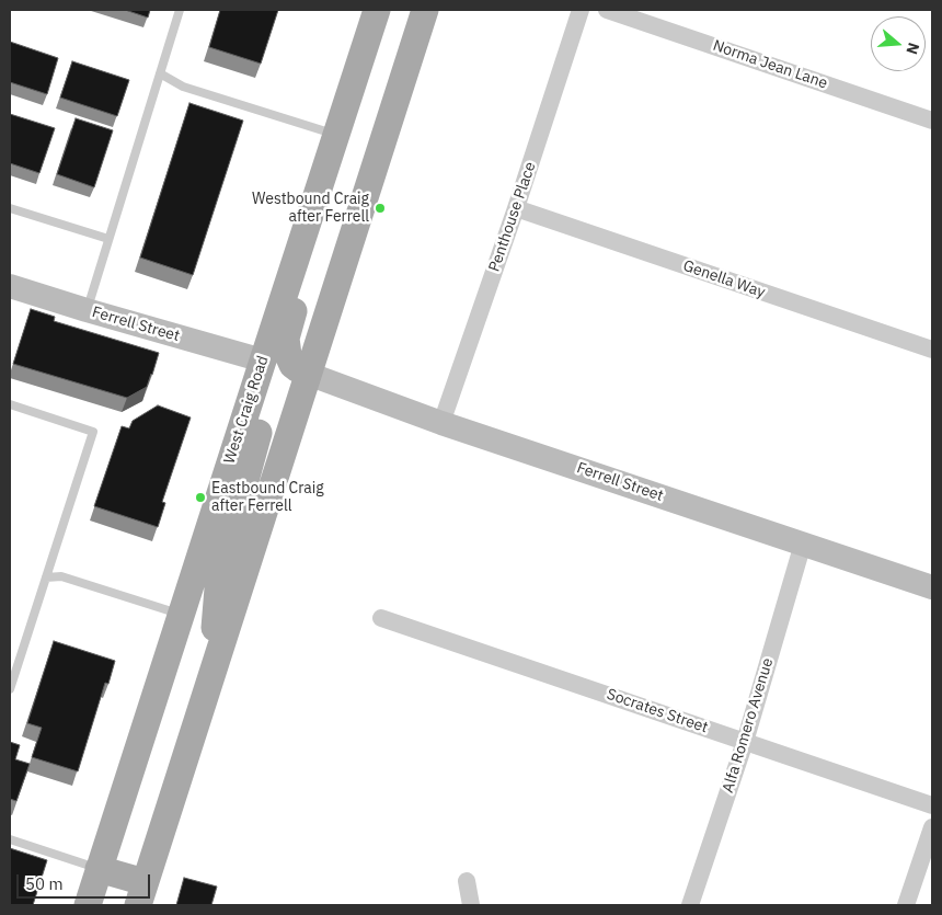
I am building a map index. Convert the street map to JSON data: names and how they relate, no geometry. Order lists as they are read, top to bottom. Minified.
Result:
{"streets":{"main road":["West Craig Road"],"street":["Norma Jean Lane","Penthouse Place","Genella Way","Ferrell Street","Socrates Street","Alfa Romero Avenue"]},"crossings":[["Penthouse Place","Genella Way"],["Penthouse Place","Ferrell Street"],["Ferrell Street","West Craig Road"],["Ferrell Street","Alfa Romero Avenue"],["Socrates Street","Alfa Romero Avenue"]],"places":["Westbound Craig after Ferrell","Eastbound Craig after Ferrell"],"scale_bar":"50 m","north":"right"}
